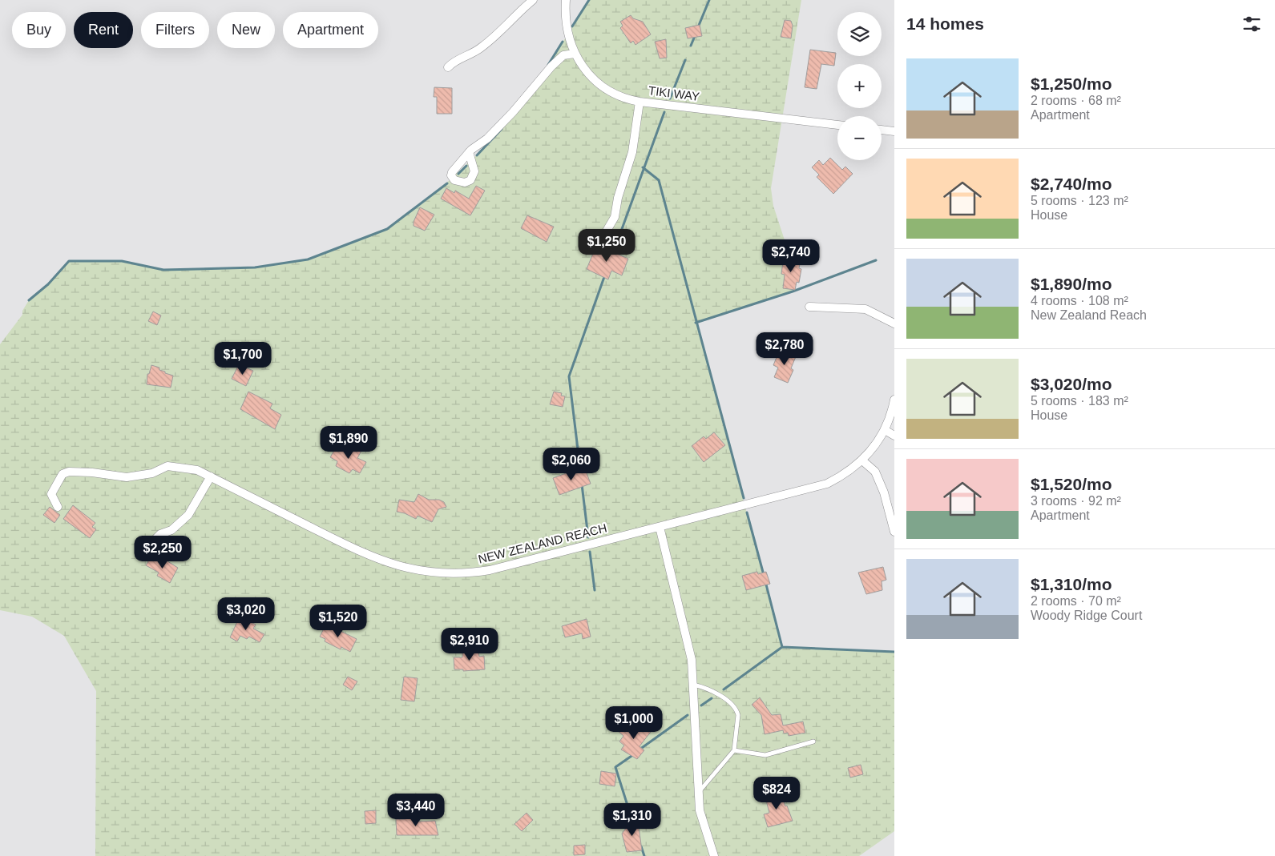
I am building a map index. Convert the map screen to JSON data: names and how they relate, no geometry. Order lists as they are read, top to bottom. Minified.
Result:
{"streets":{"street":["TIKI WAY","NEW ZEALAND REACH"]},"page":{"heading":"14 homes","map_buttons":["+","−"],"chip":["Buy","Rent","Filters","New","Apartment"],"list":[{"name":"$1,250/mo","note":"2 rooms · 68 m² · Apartment"},{"name":"$2,740/mo","note":"5 rooms · 123 m² · House"},{"name":"$1,890/mo","note":"4 rooms · 108 m² · New Zealand Reach"},{"name":"$3,020/mo","note":"5 rooms · 183 m² · House"},{"name":"$1,520/mo","note":"3 rooms · 92 m² · Apartment"},{"name":"$1,310/mo","note":"2 rooms · 70 m² · Woody Ridge Court"}],"price":["$1,250","$2,740","$2,780","$1,700","$1,890","$2,060","$2,250","$3,020","$1,520","$2,910","$1,000","$824","$3,440","$1,310"]}}
